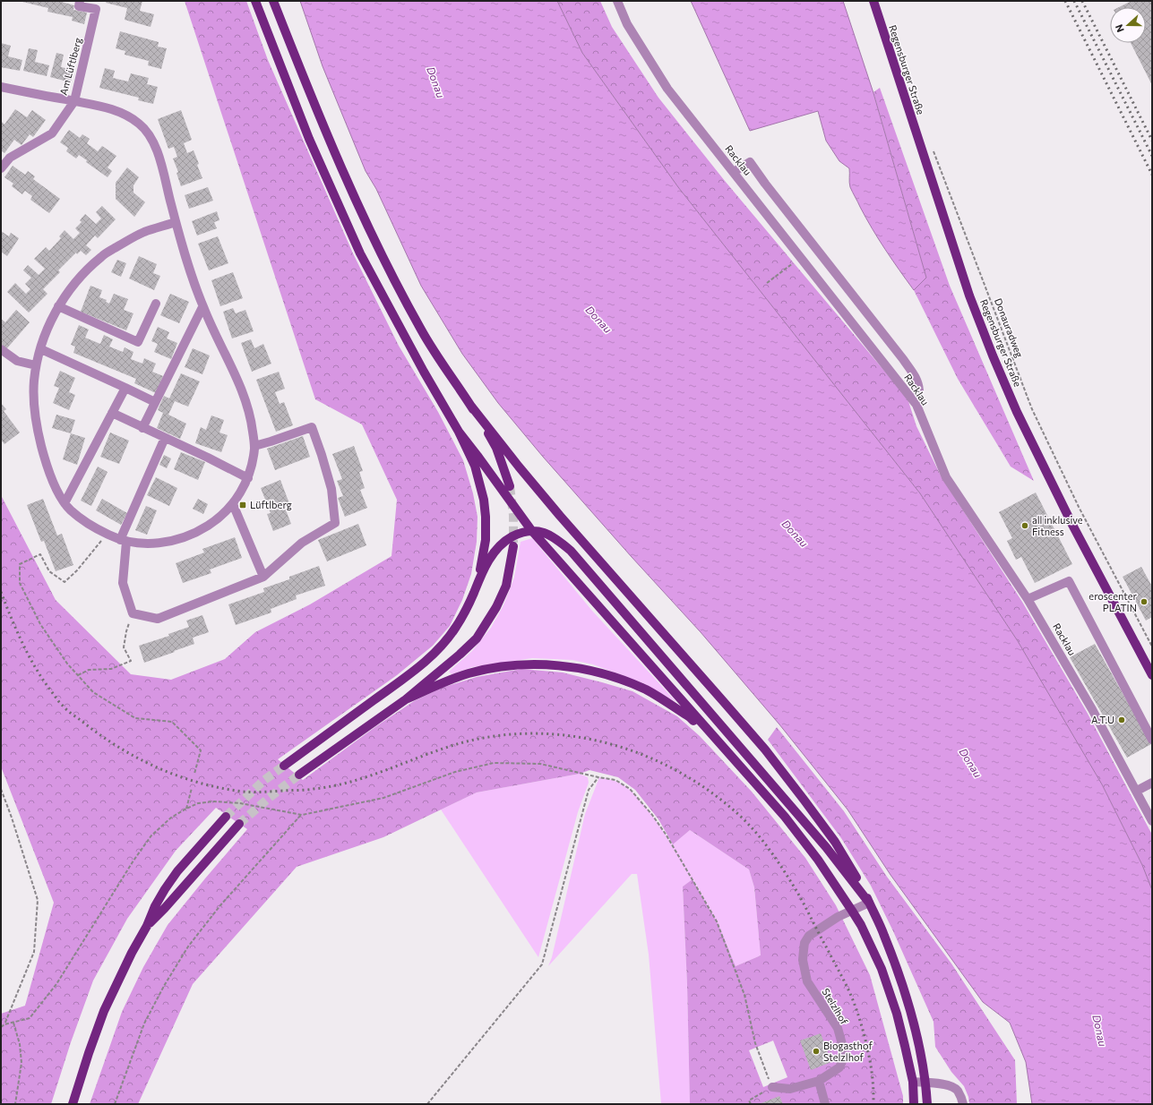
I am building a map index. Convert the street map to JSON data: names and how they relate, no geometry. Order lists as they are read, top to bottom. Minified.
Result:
{"streets":{"main road":["Regensburger Straße"],"street":["Am Lüftlberg","Racklau","Stelzlhof"],"path":["Donauradweg"]},"water":["Donau"],"places":{"transit":["Lüftlberg"],"other":["all inklusive Fitness","eroscenter PLATIN","A.T.U","Biogasthof Stelzlhof"]},"north":"left"}
